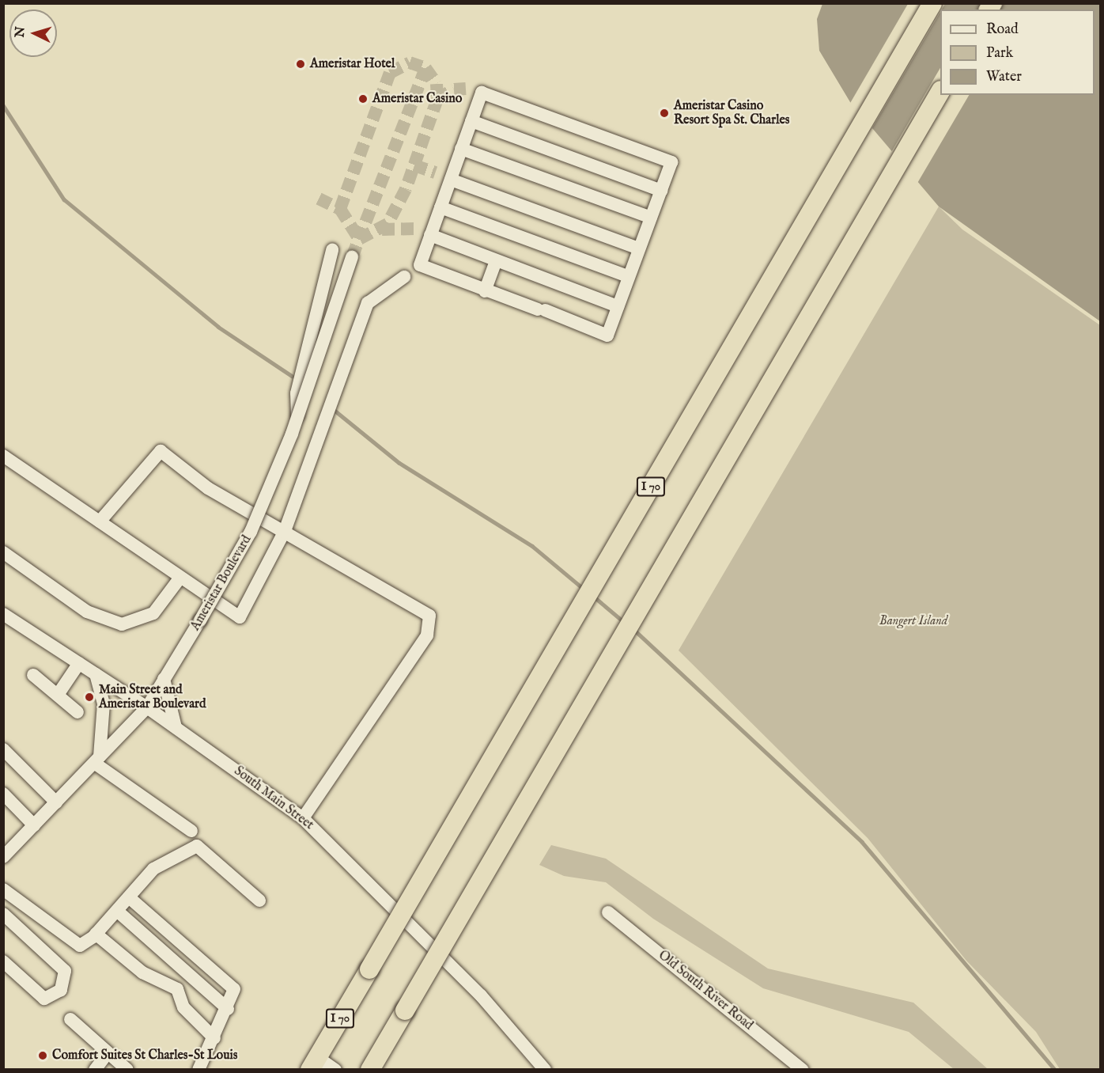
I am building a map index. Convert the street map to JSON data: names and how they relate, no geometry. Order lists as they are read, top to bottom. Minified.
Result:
{"streets":{"highway":["I 70"],"street":["Ameristar Boulevard","South Main Street","Old South River Road"]},"crossings":[["Ameristar Boulevard","South Main Street"]],"parks":["Bangert Island"],"places":["Ameristar Hotel","Ameristar Casino","Ameristar Casino Resort Spa St. Charles","Main Street and Ameristar Boulevard","Comfort Suites St Charles-St Louis"],"legend":["Road","Park","Water"],"north":"left"}
